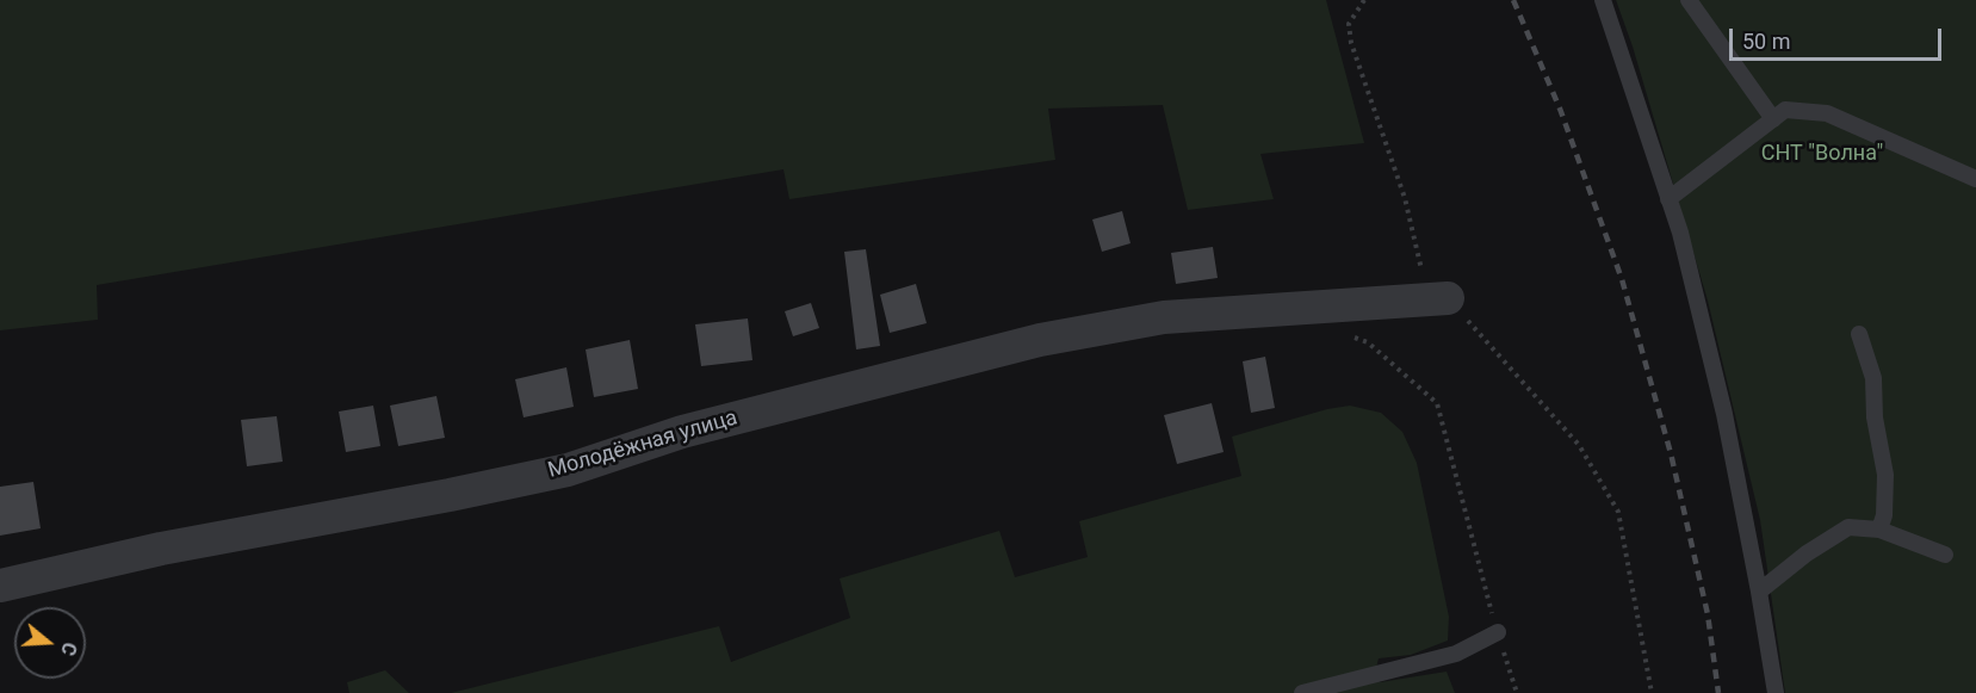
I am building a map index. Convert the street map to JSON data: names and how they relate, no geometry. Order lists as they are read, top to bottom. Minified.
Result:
{"streets":{"street":["Молодёжная улица"]},"parks":["СНТ \"Волна\""],"scale_bar":"50 m","north":"right"}
